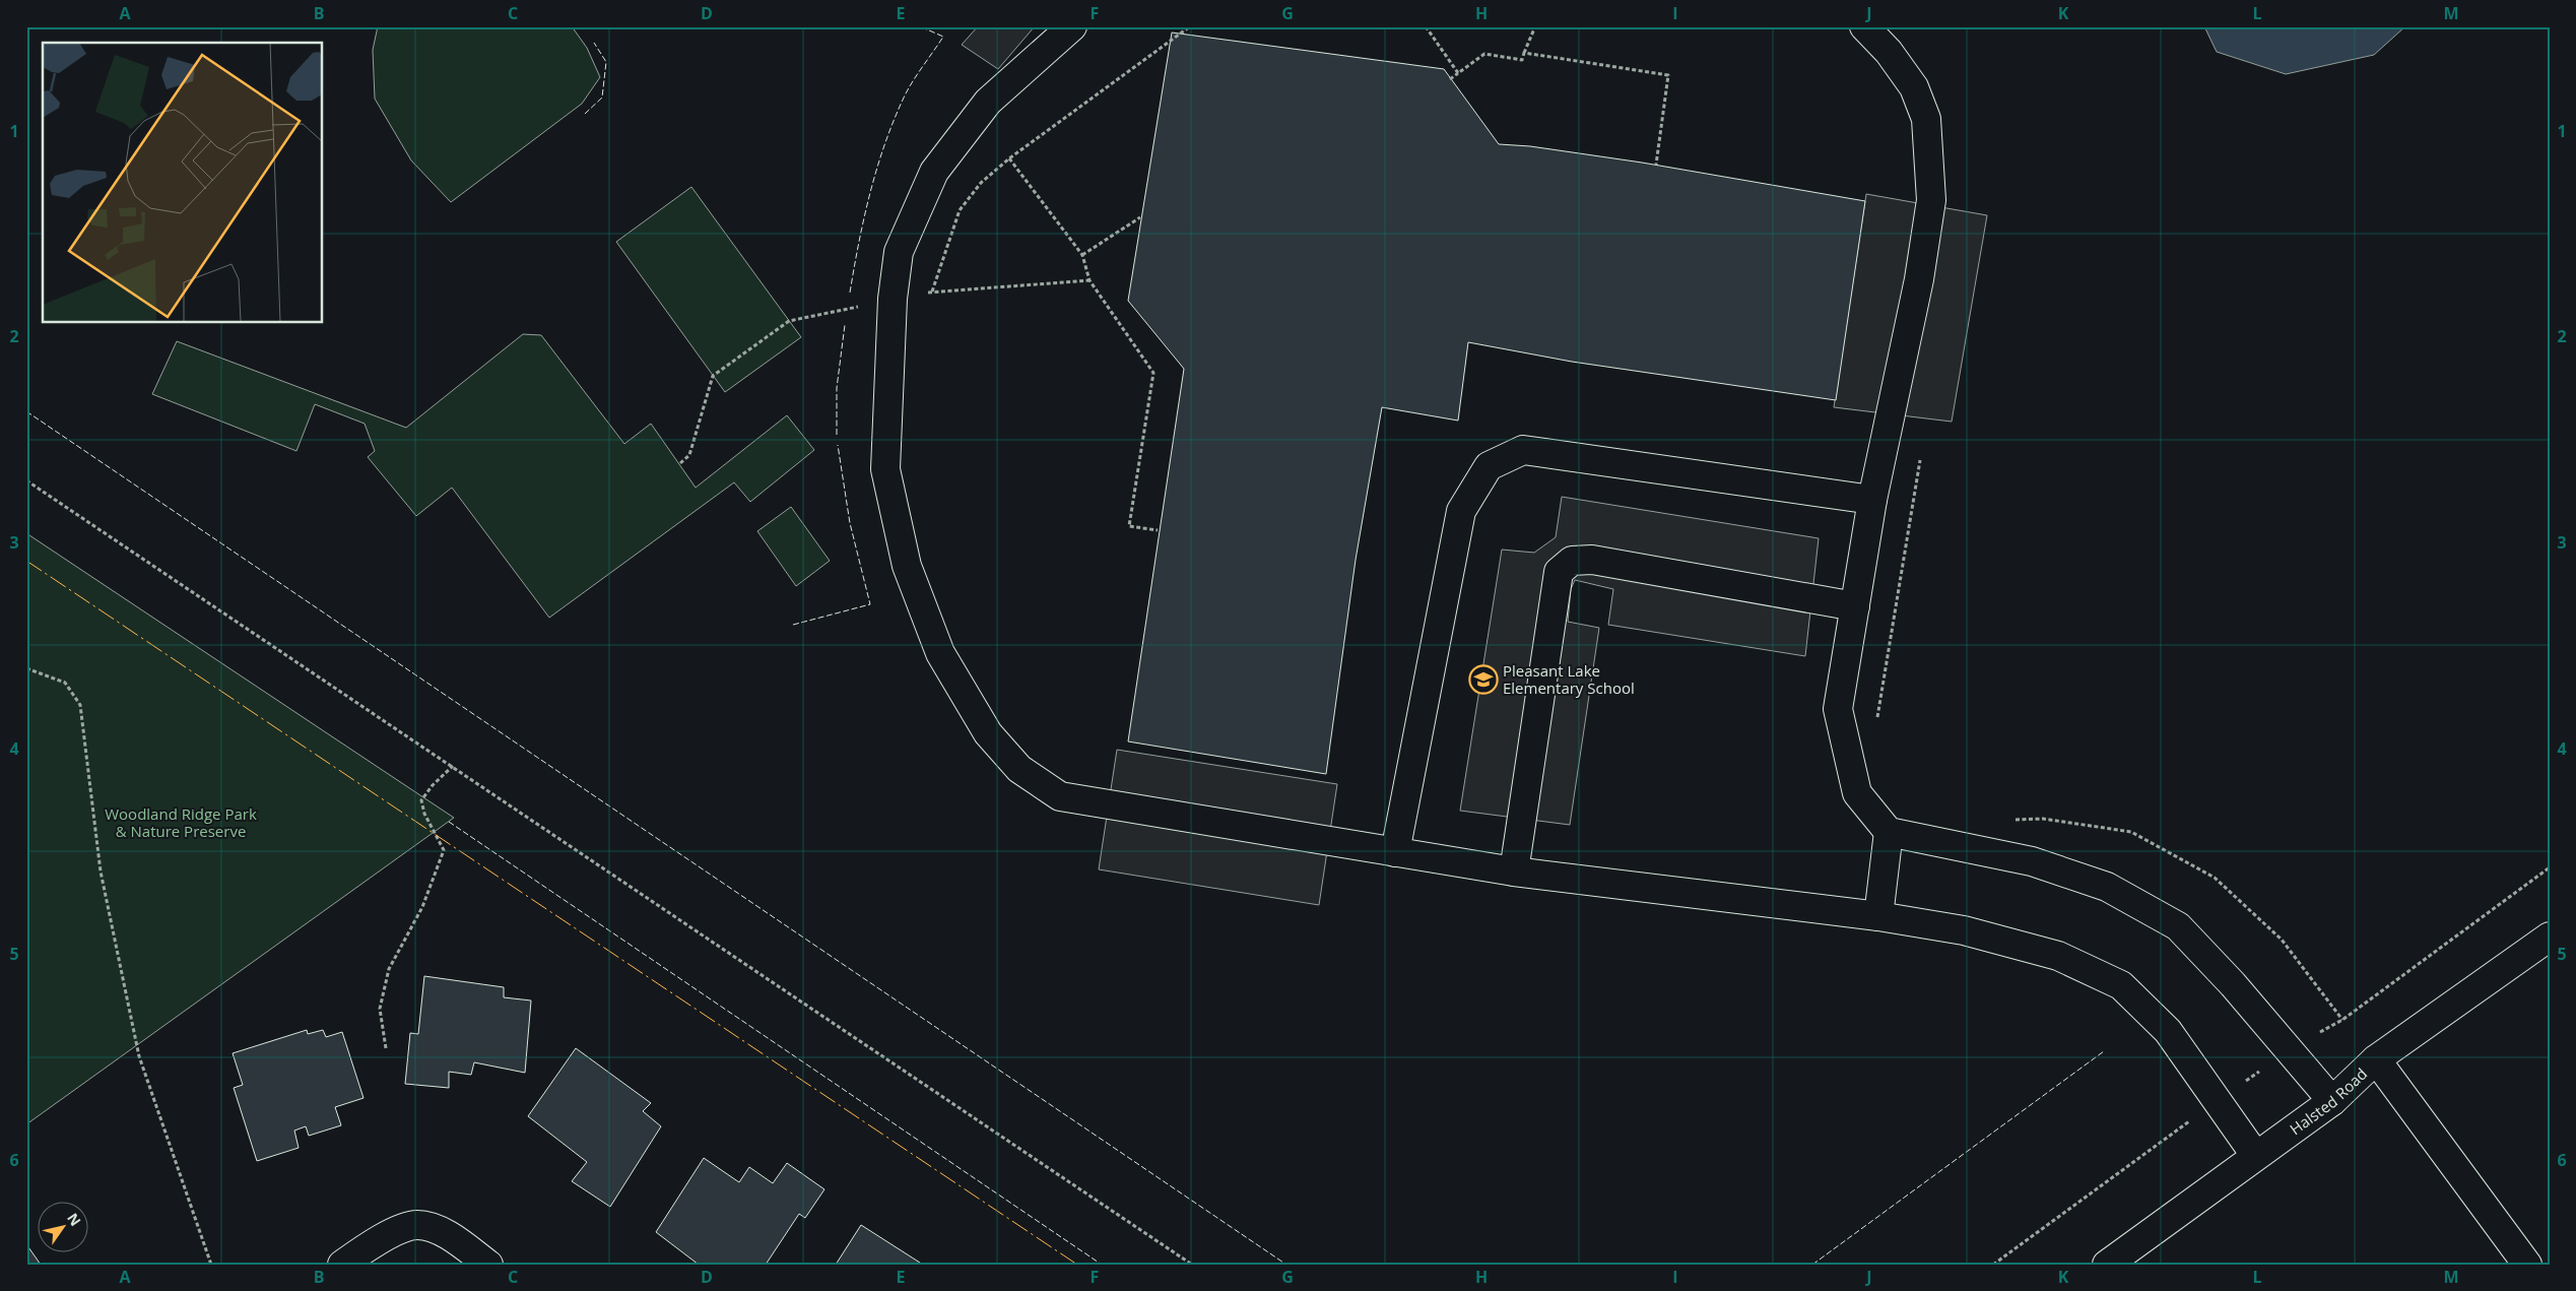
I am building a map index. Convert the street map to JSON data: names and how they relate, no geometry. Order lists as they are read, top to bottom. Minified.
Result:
{"streets":{"street":["Halsted Road"]},"parks":["Woodland Ridge Park & Nature Preserve"],"places":{"school or university":["Pleasant Lake Elementary School"]},"north":"top right","grid":{"columns":["A","B","C","D","E","F","G","H","I","J","K","L","M"],"rows":["1","2","3","4","5","6"]}}
